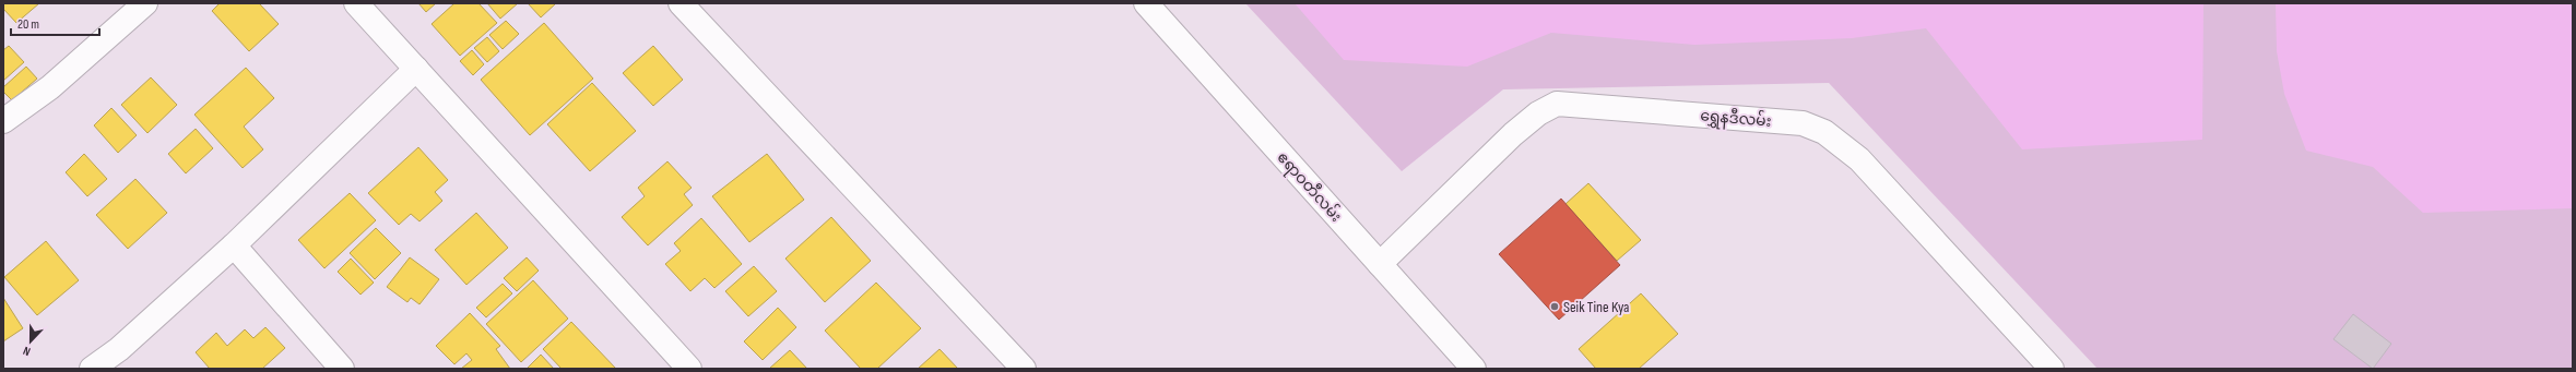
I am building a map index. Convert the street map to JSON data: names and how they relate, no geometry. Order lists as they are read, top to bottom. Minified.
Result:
{"streets":{"street":["ရွှေနဒီလမ်း","ဧရာဝတီလမ်း"]},"crossings":[["ရွှေနဒီလမ်း","ဧရာဝတီလမ်း"]],"places":["Seik Tine Kya"],"scale_bar":"20 m","north":"bottom"}
